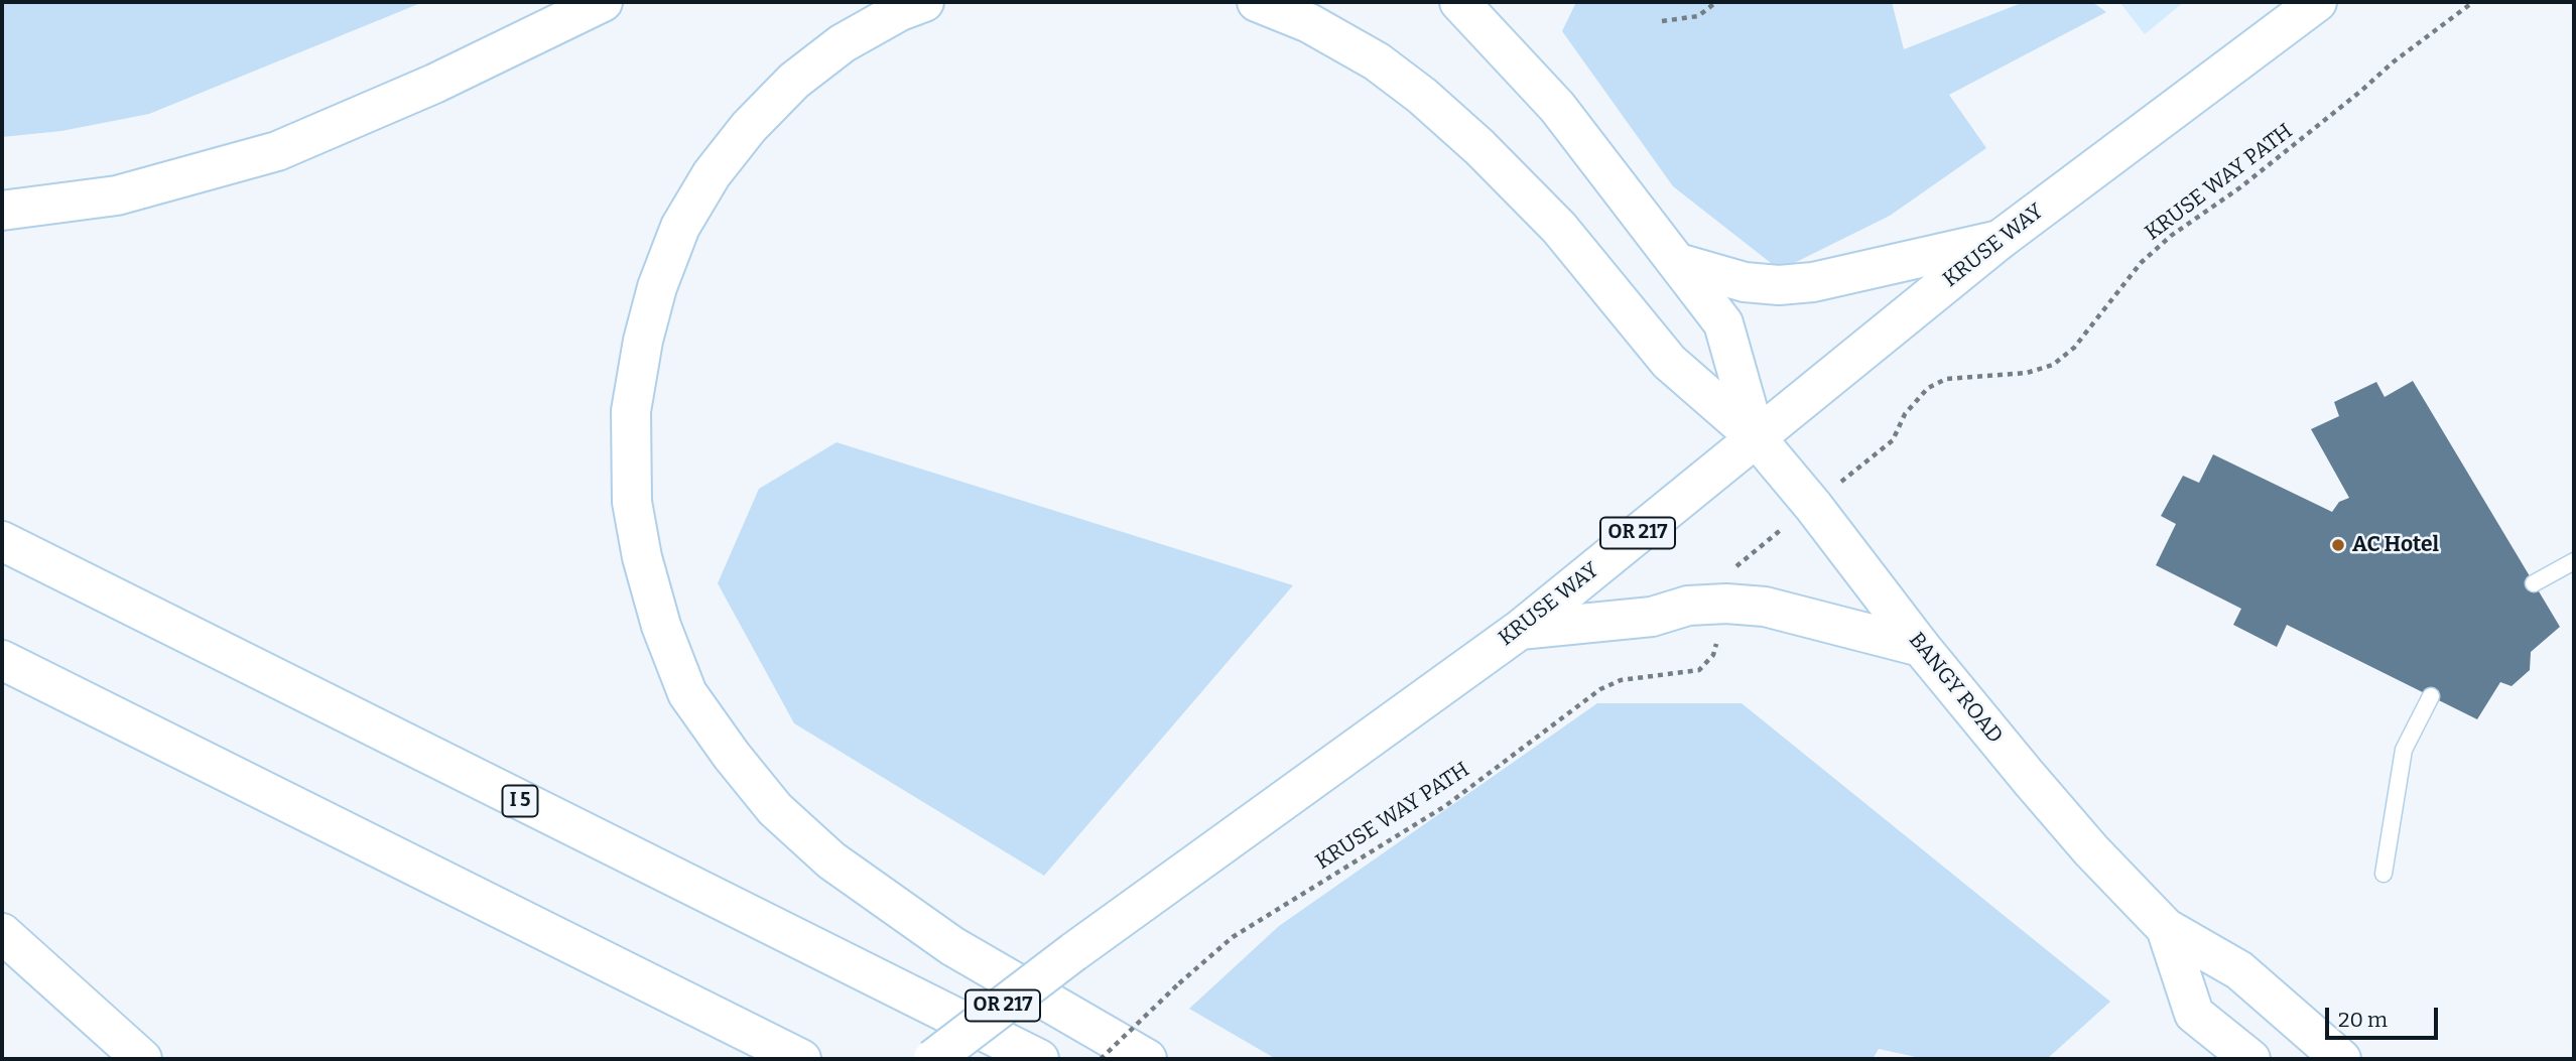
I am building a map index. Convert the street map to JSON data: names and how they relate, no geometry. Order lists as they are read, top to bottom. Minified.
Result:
{"streets":{"main road":["KRUSE WAY","OR 217","BANGY ROAD","I 5"],"path":["KRUSE WAY PATH"]},"crossings":[["KRUSE WAY","BANGY ROAD"]],"places":["AC Hotel"],"scale_bar":"20 m"}
